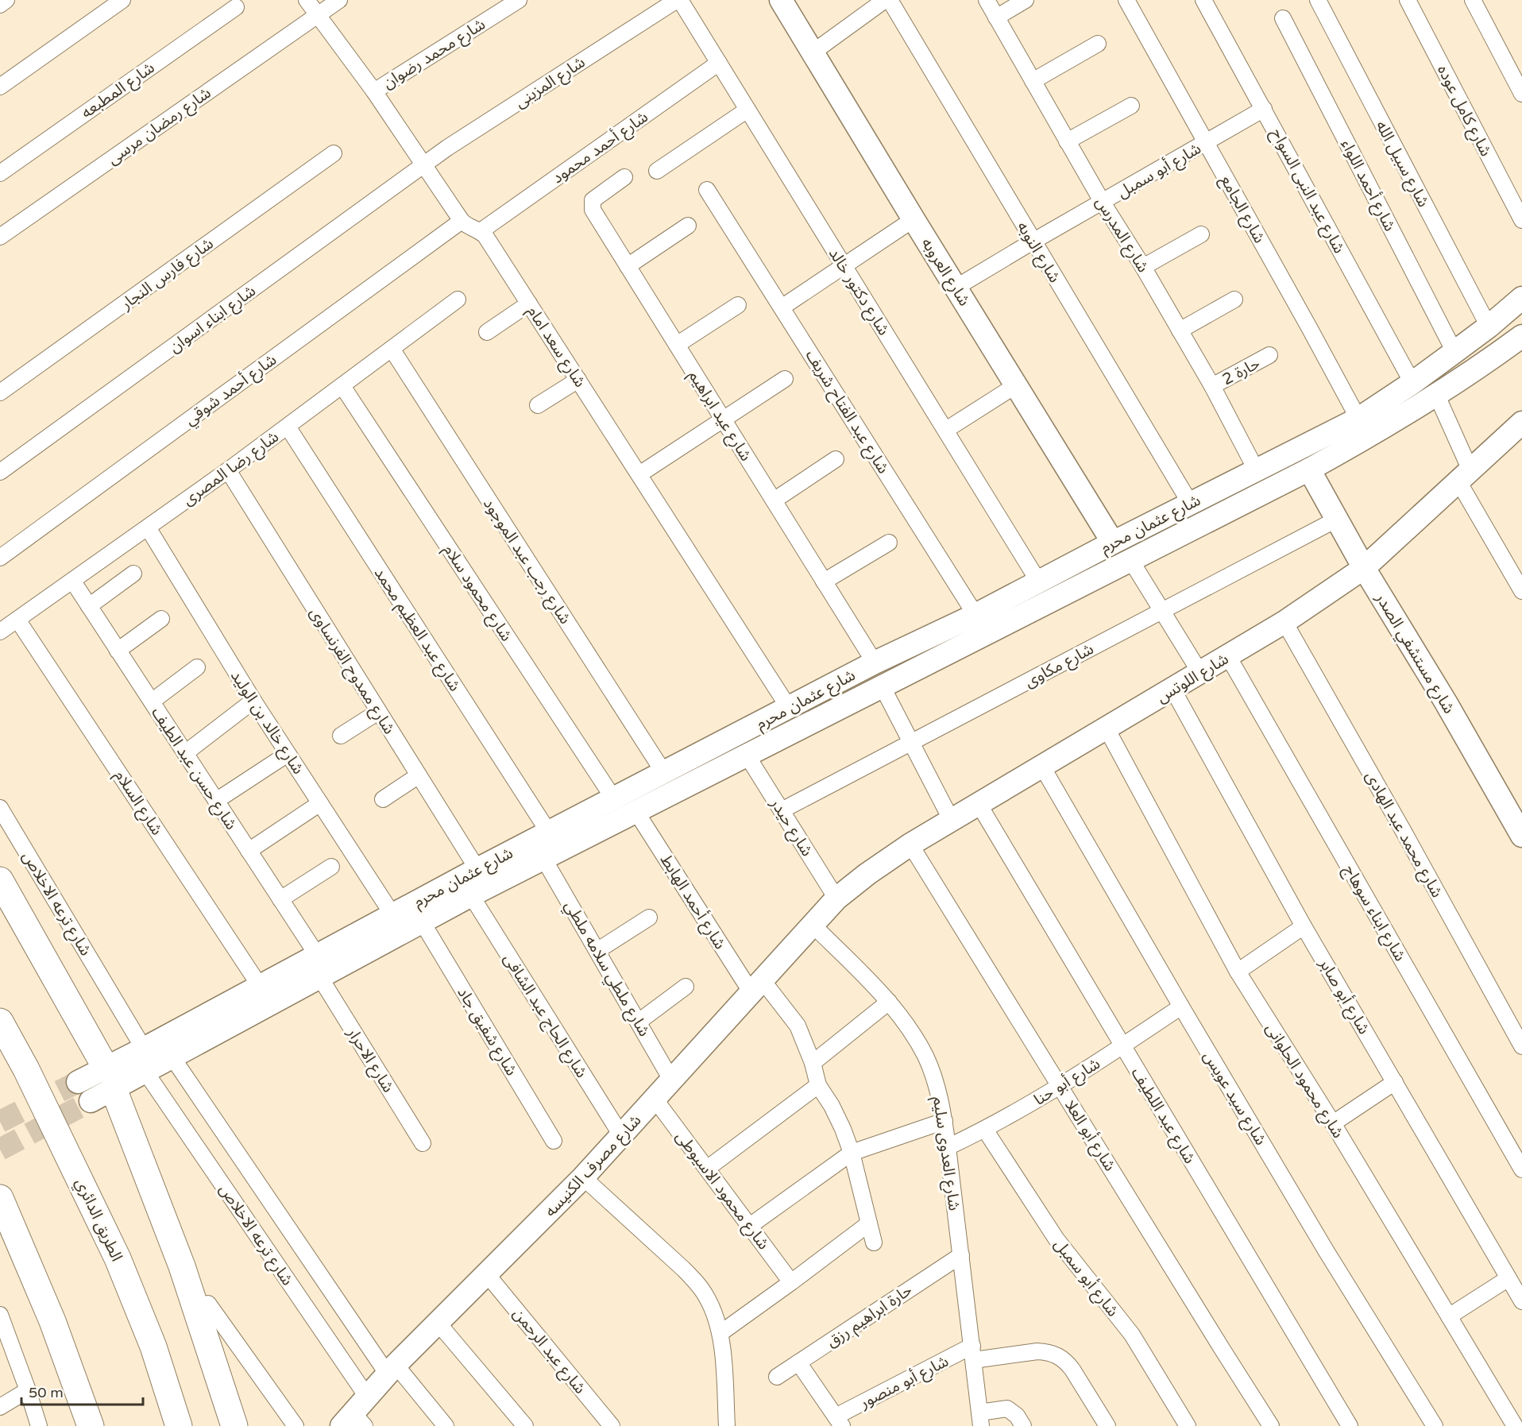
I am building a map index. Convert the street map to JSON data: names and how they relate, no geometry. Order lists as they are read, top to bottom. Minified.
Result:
{"streets":{"highway":["الطريق الدائري"],"main road":["شارع العروبه","شارع عثمان محرم","شارع مستشفي الصدر","شارع اللوتس","شارع مصرف الكنيسه"],"street":["شارع محمد رضوان","شارع المزينى","شارع المطبعه","شارع كامل عوده","شارع رمضان مرسى","شارع أحمد محمود","شارع سبيل الله","شارع أبو سمبل","شارع أحمد اللواء","شارع عبد النبى السواح","شارع الجامع","شارع المدرس","شارع النوبه","شارع فارس النجار","شارع دكتور خالد","شارع ابناء اسوان","شارع سعد امام","حارة 2","شارع أحمد شوقي","شارع عبد الفتاح شريف","شارع عيد ابراهيم","شارع رضا المصرى","شارع رجب عبد الموجود","شارع محمود سلام","شارع عبد العظيم محمد","شارع مكاوى","شارع ممدوح الفرنساوى","شارع خالد بن الوليد","شارع حسن عبد الطيف","شارع السلام","شارع حيدر","شارع محمد عبد الهادى","شارع أحمد الهابط","شارع ترعه الاخلاص","شارع ابناء سوهاج","شارع ملطي سلامه ملطي","شارع أبو صابر","شارع الحاج عبد الشافى","شارع شفيق جاد","شارع الاحرار","شارع محمود الحلوانى","شارع أبو حنا","شارع سيد عويس","شارع عبد اللطيف","شارع أبو العلا","شارع العدوى سليم","شارع محمود الاسيوطى","حارة ابراهيم رزق","شارع عبد الرحمن","شارع أبو منصور"]},"crossings":[["شارع محمد رضوان","شارع سعد امام"],["شارع المزينى","شارع دكتور خالد"],["شارع المزينى","شارع ابناء اسوان"],["شارع المزينى","شارع سعد امام"],["شارع رمضان مرسى","شارع سعد امام"],["شارع أحمد محمود","شارع دكتور خالد"],["شارع أحمد محمود","شارع سعد امام"],["شارع سبيل الله","شارع عثمان محرم"],["شارع أبو سمبل","شارع عبد النبى السواح"],["شارع أبو سمبل","شارع الجامع"],["شارع أبو سمبل","شارع المدرس"],["شارع أبو سمبل","شارع النوبه"],["شارع أبو سمبل","شارع العروبه"],["شارع أبو سمبل","شارع أبو حنا"],["شارع أحمد اللواء","شارع عثمان محرم"],["شارع عبد النبى السواح","شارع عثمان محرم"],["شارع الجامع","شارع عثمان محرم"],["شارع المدرس","حارة 2"],["شارع المدرس","شارع عثمان محرم"],["شارع النوبه","شارع عثمان محرم"],["شارع العروبه","شارع عثمان محرم"],["شارع دكتور خالد","شارع عثمان محرم"],["شارع ابناء اسوان","شارع سعد امام"],["شارع سعد امام","شارع أحمد شوقي"],["شارع سعد امام","شارع عثمان محرم"],["شارع عبد الفتاح شريف","شارع عثمان محرم"],["شارع عيد ابراهيم","شارع عثمان محرم"],["شارع رضا المصرى","شارع رجب عبد الموجود"],["شارع رضا المصرى","شارع محمود سلام"],["شارع رضا المصرى","شارع عبد العظيم محمد"],["شارع رضا المصرى","شارع ممدوح الفرنساوى"],["شارع رضا المصرى","شارع خالد بن الوليد"],["شارع رضا المصرى","شارع حسن عبد الطيف"],["شارع رضا المصرى","شارع السلام"],["شارع عثمان محرم","شارع رجب عبد الموجود"],["شارع عثمان محرم","شارع محمود سلام"],["شارع عثمان محرم","شارع عبد العظيم محمد"],["شارع عثمان محرم","شارع مستشفي الصدر"],["شارع عثمان محرم","شارع ممدوح الفرنساوى"],["شارع عثمان محرم","شارع خالد بن الوليد"],["شارع عثمان محرم","شارع حسن عبد الطيف"],["شارع عثمان محرم","شارع السلام"],["شارع عثمان محرم","شارع حيدر"],["شارع عثمان محرم","شارع أحمد الهابط"],["شارع عثمان محرم","شارع ترعه الاخلاص"],["شارع عثمان محرم","شارع ملطي سلامه ملطي"],["شارع عثمان محرم","شارع الحاج عبد الشافى"],["شارع عثمان محرم","شارع شفيق جاد"],["شارع عثمان محرم","شارع الاحرار"],["شارع مستشفي الصدر","شارع مكاوى"],["شارع مستشفي الصدر","شارع اللوتس"],["شارع مكاوى","شارع حيدر"],["شارع اللوتس","شارع حيدر"],["شارع اللوتس","شارع محمد عبد الهادى"],["شارع اللوتس","شارع ابناء سوهاج"],["شارع اللوتس","شارع أبو صابر"],["شارع اللوتس","شارع محمود الحلوانى"],["شارع اللوتس","شارع سيد عويس"],["شارع اللوتس","شارع عبد اللطيف"],["شارع اللوتس","شارع أبو العلا"],["شارع اللوتس","شارع مصرف الكنيسه"],["شارع حسن عبد الطيف","شارع الاحرار"],["شارع حيدر","شارع مصرف الكنيسه"],["شارع أحمد الهابط","شارع مصرف الكنيسه"],["شارع ترعه الاخلاص","شارع مصرف الكنيسه"],["شارع ملطي سلامه ملطي","شارع مصرف الكنيسه"],["شارع الحاج عبد الشافى","شارع مصرف الكنيسه"],["شارع أبو حنا","شارع سيد عويس"],["شارع أبو حنا","شارع عبد اللطيف"],["شارع أبو حنا","شارع أبو العلا"],["شارع أبو حنا","شارع العدوى سليم"],["شارع العدوى سليم","شارع مصرف الكنيسه"],["شارع العدوى سليم","حارة ابراهيم رزق"],["شارع العدوى سليم","شارع أبو منصور"],["شارع مصرف الكنيسه","شارع محمود الاسيوطى"],["شارع مصرف الكنيسه","شارع عبد الرحمن"]],"scale_bar":"50 m"}
